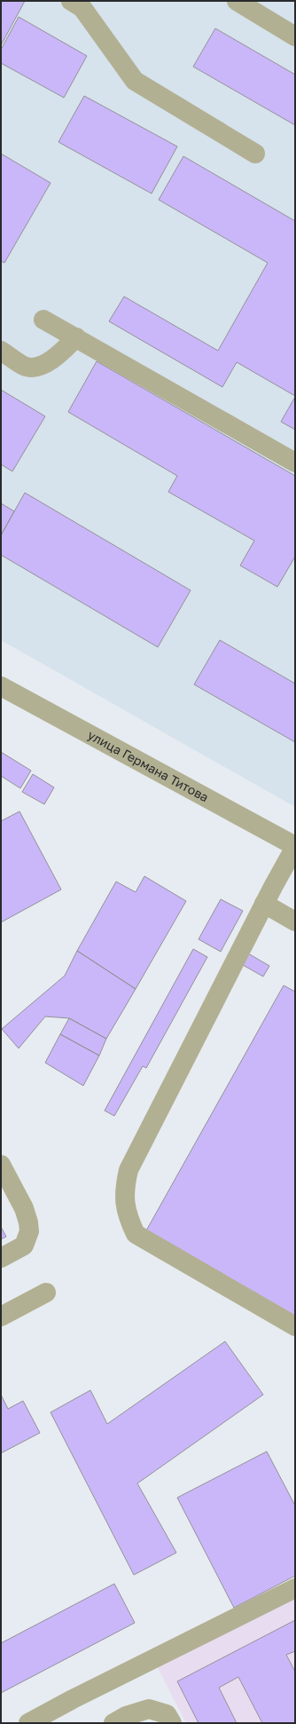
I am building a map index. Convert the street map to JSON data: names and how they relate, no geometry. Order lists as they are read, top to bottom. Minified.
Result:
{"streets":{"street":["улица Германа Титова"]}}
